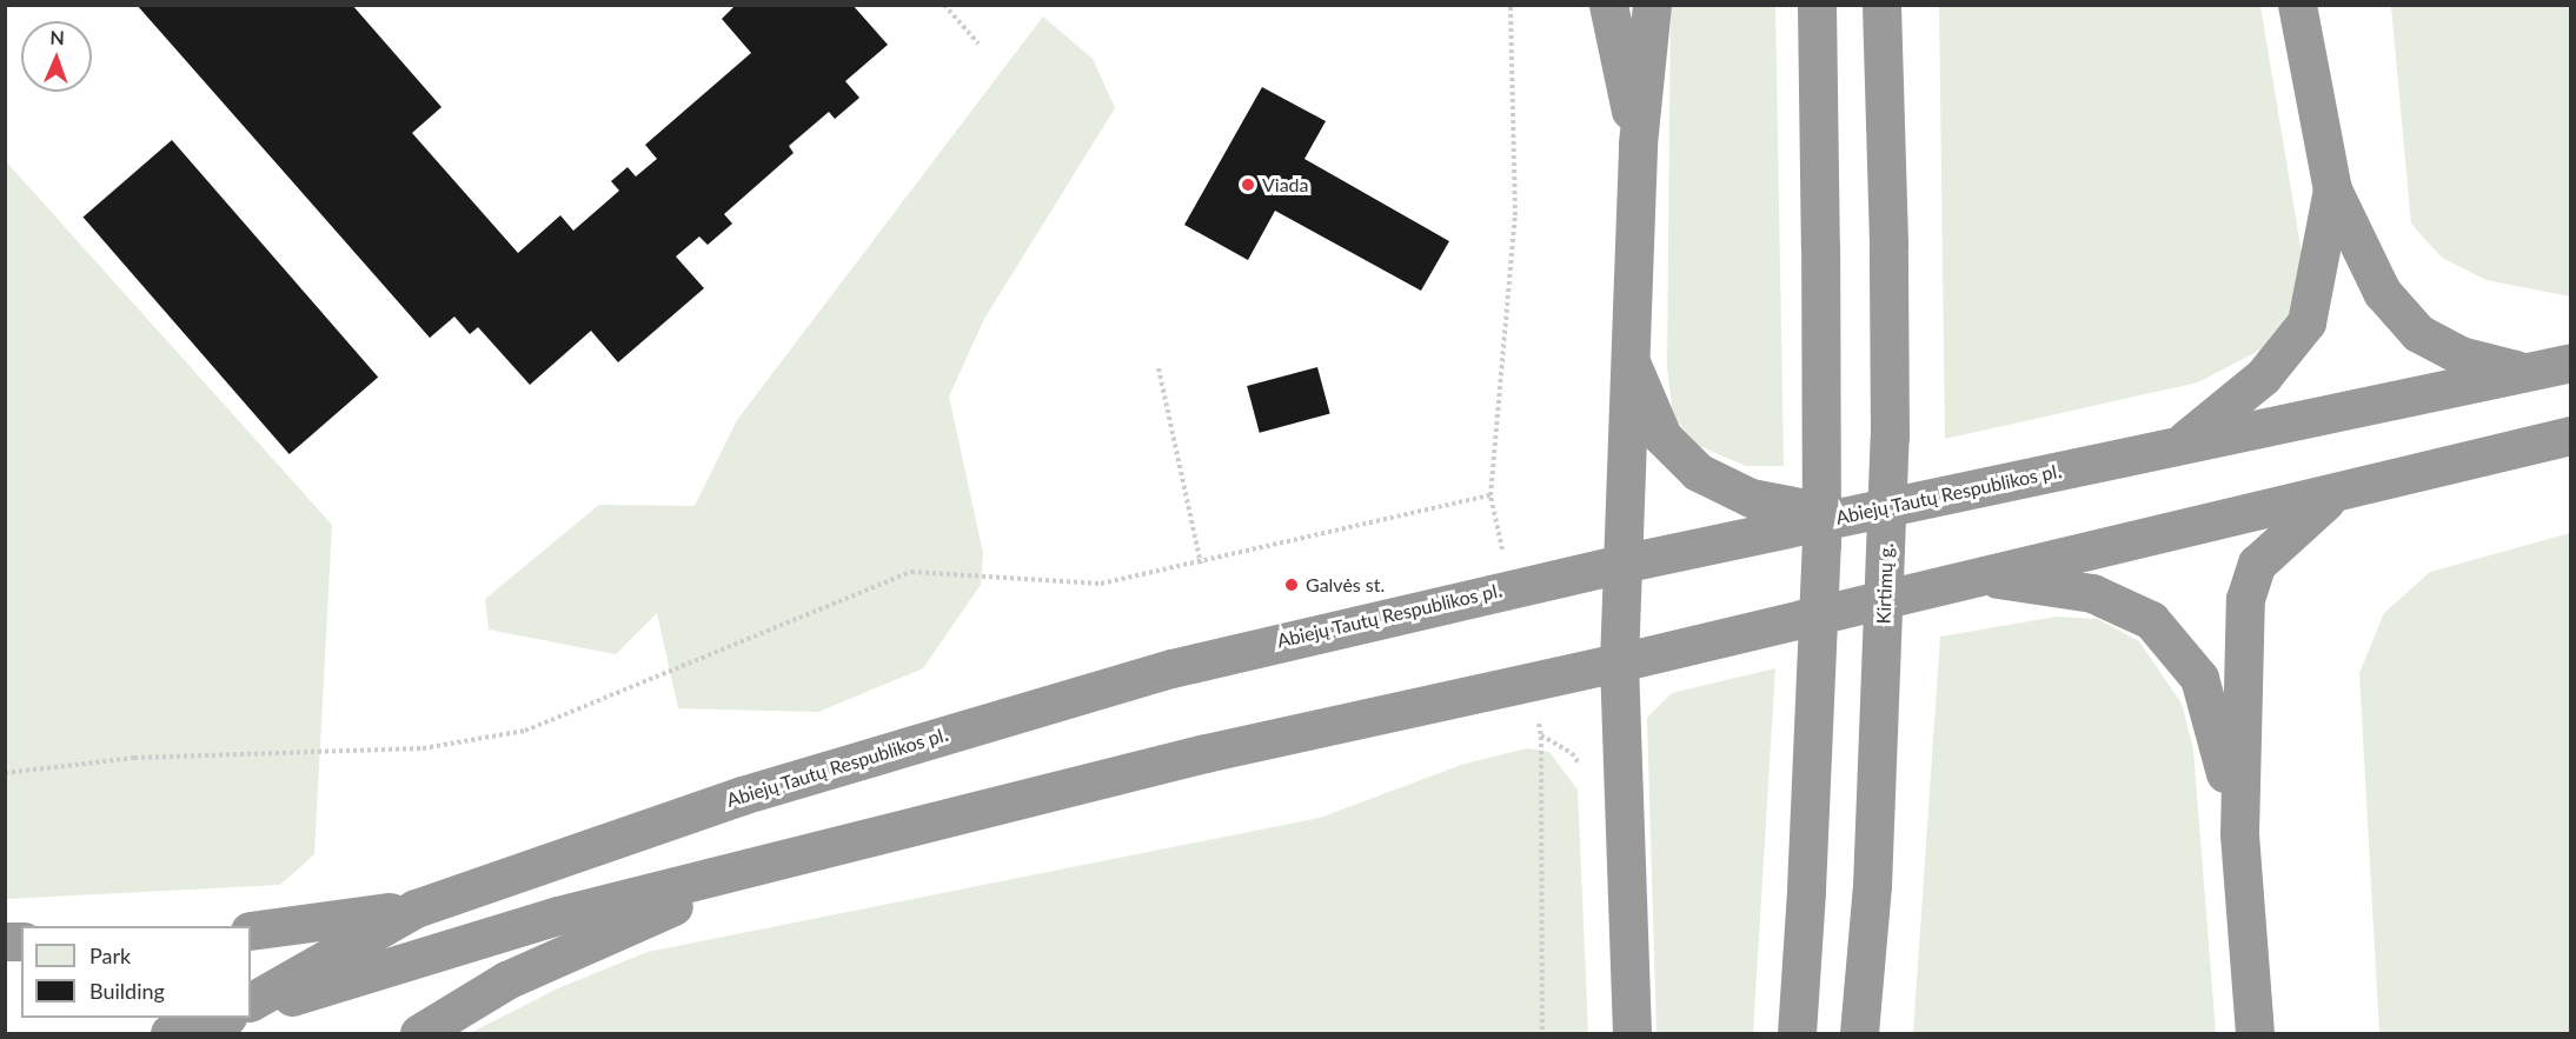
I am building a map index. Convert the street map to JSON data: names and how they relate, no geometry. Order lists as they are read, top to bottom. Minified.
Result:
{"streets":{"highway":["Abiejų Tautų Respublikos pl.","Kirtimų g."]},"places":["Viada","Galvės st."],"legend":["Park","Building"],"north":"top"}
